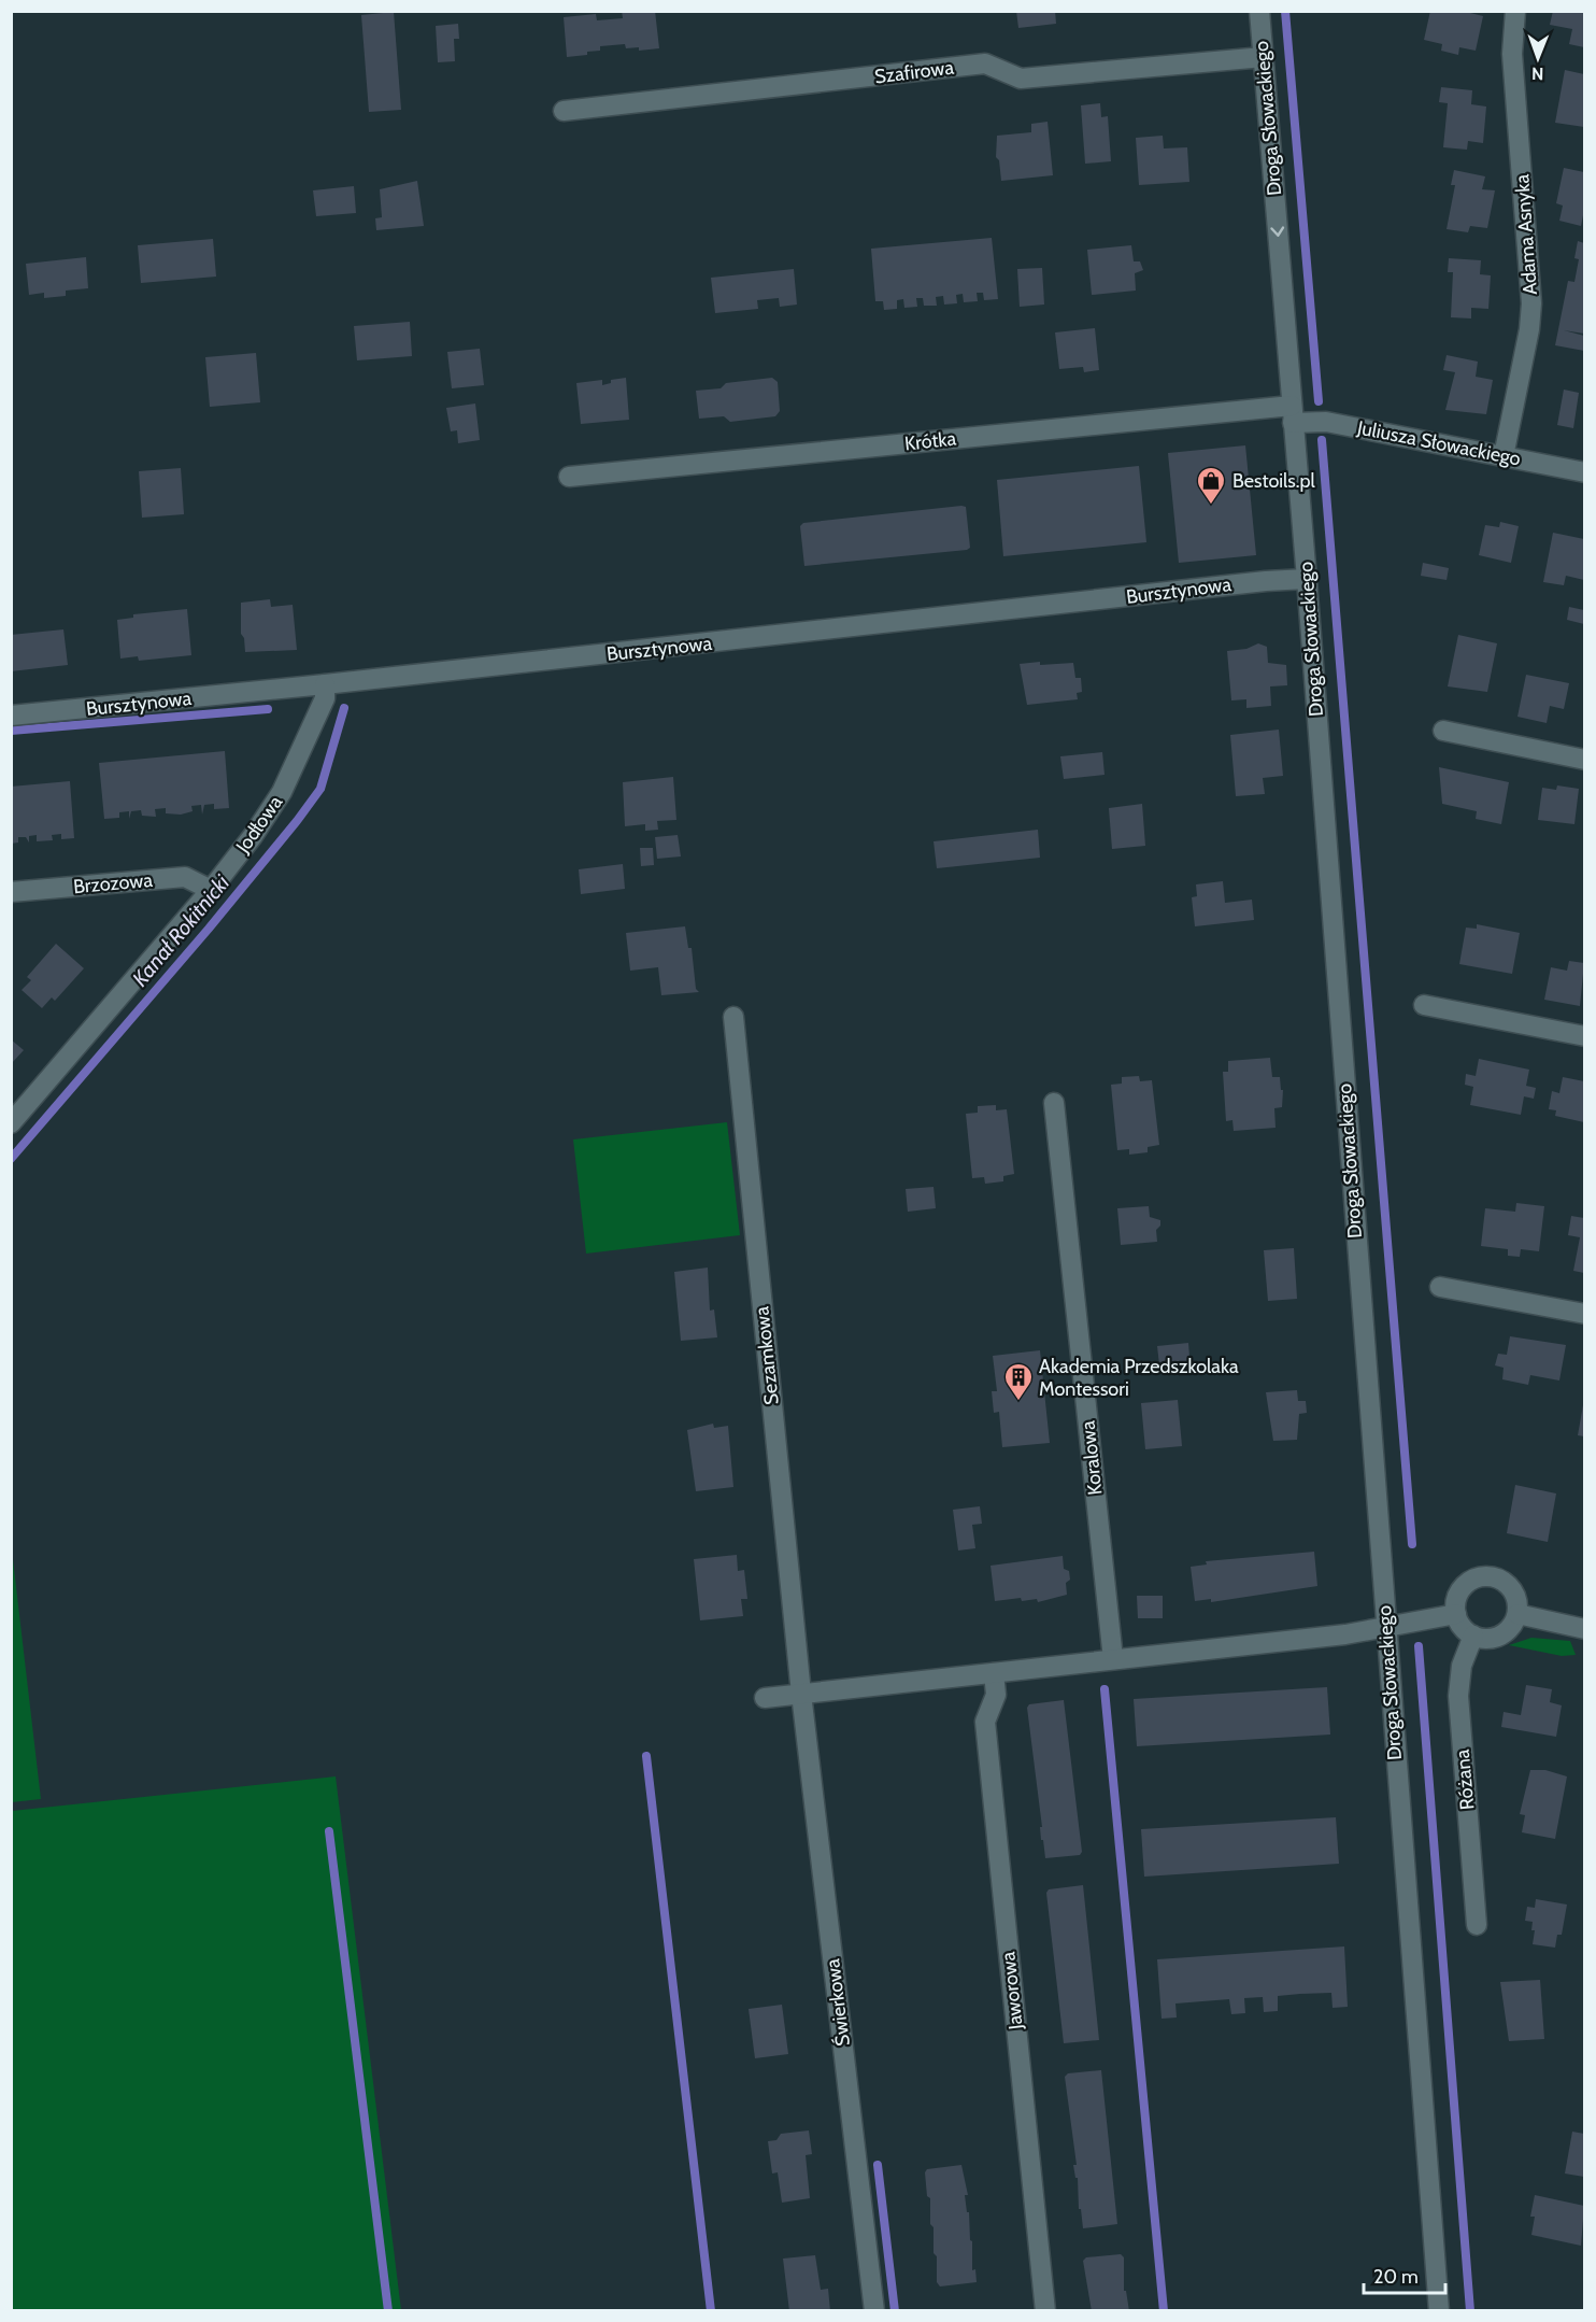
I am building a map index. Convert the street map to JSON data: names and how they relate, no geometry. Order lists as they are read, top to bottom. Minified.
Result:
{"streets":{"street":["Szafirowa","Droga Słowackiego","Adama Asnyka","Krótka","Juliusza Słowackiego","Bursztynowa","Jodłowa","Brzozowa","Sezamkowa","Koralowa","Różana","Jaworowa","Świerkowa"]},"crossings":[["Szafirowa","Droga Słowackiego"],["Droga Słowackiego","Krótka"],["Droga Słowackiego","Juliusza Słowackiego"],["Droga Słowackiego","Bursztynowa"],["Adama Asnyka","Juliusza Słowackiego"],["Krótka","Juliusza Słowackiego"],["Bursztynowa","Jodłowa"],["Jodłowa","Brzozowa"],["Sezamkowa","Świerkowa"]],"water":["Kanał Rokitnicki"],"places":{"shop":["Bestoils.pl"],"building":["Akademia Przedszkolaka Montessori"]},"scale_bar":"20 m","north":"bottom"}
